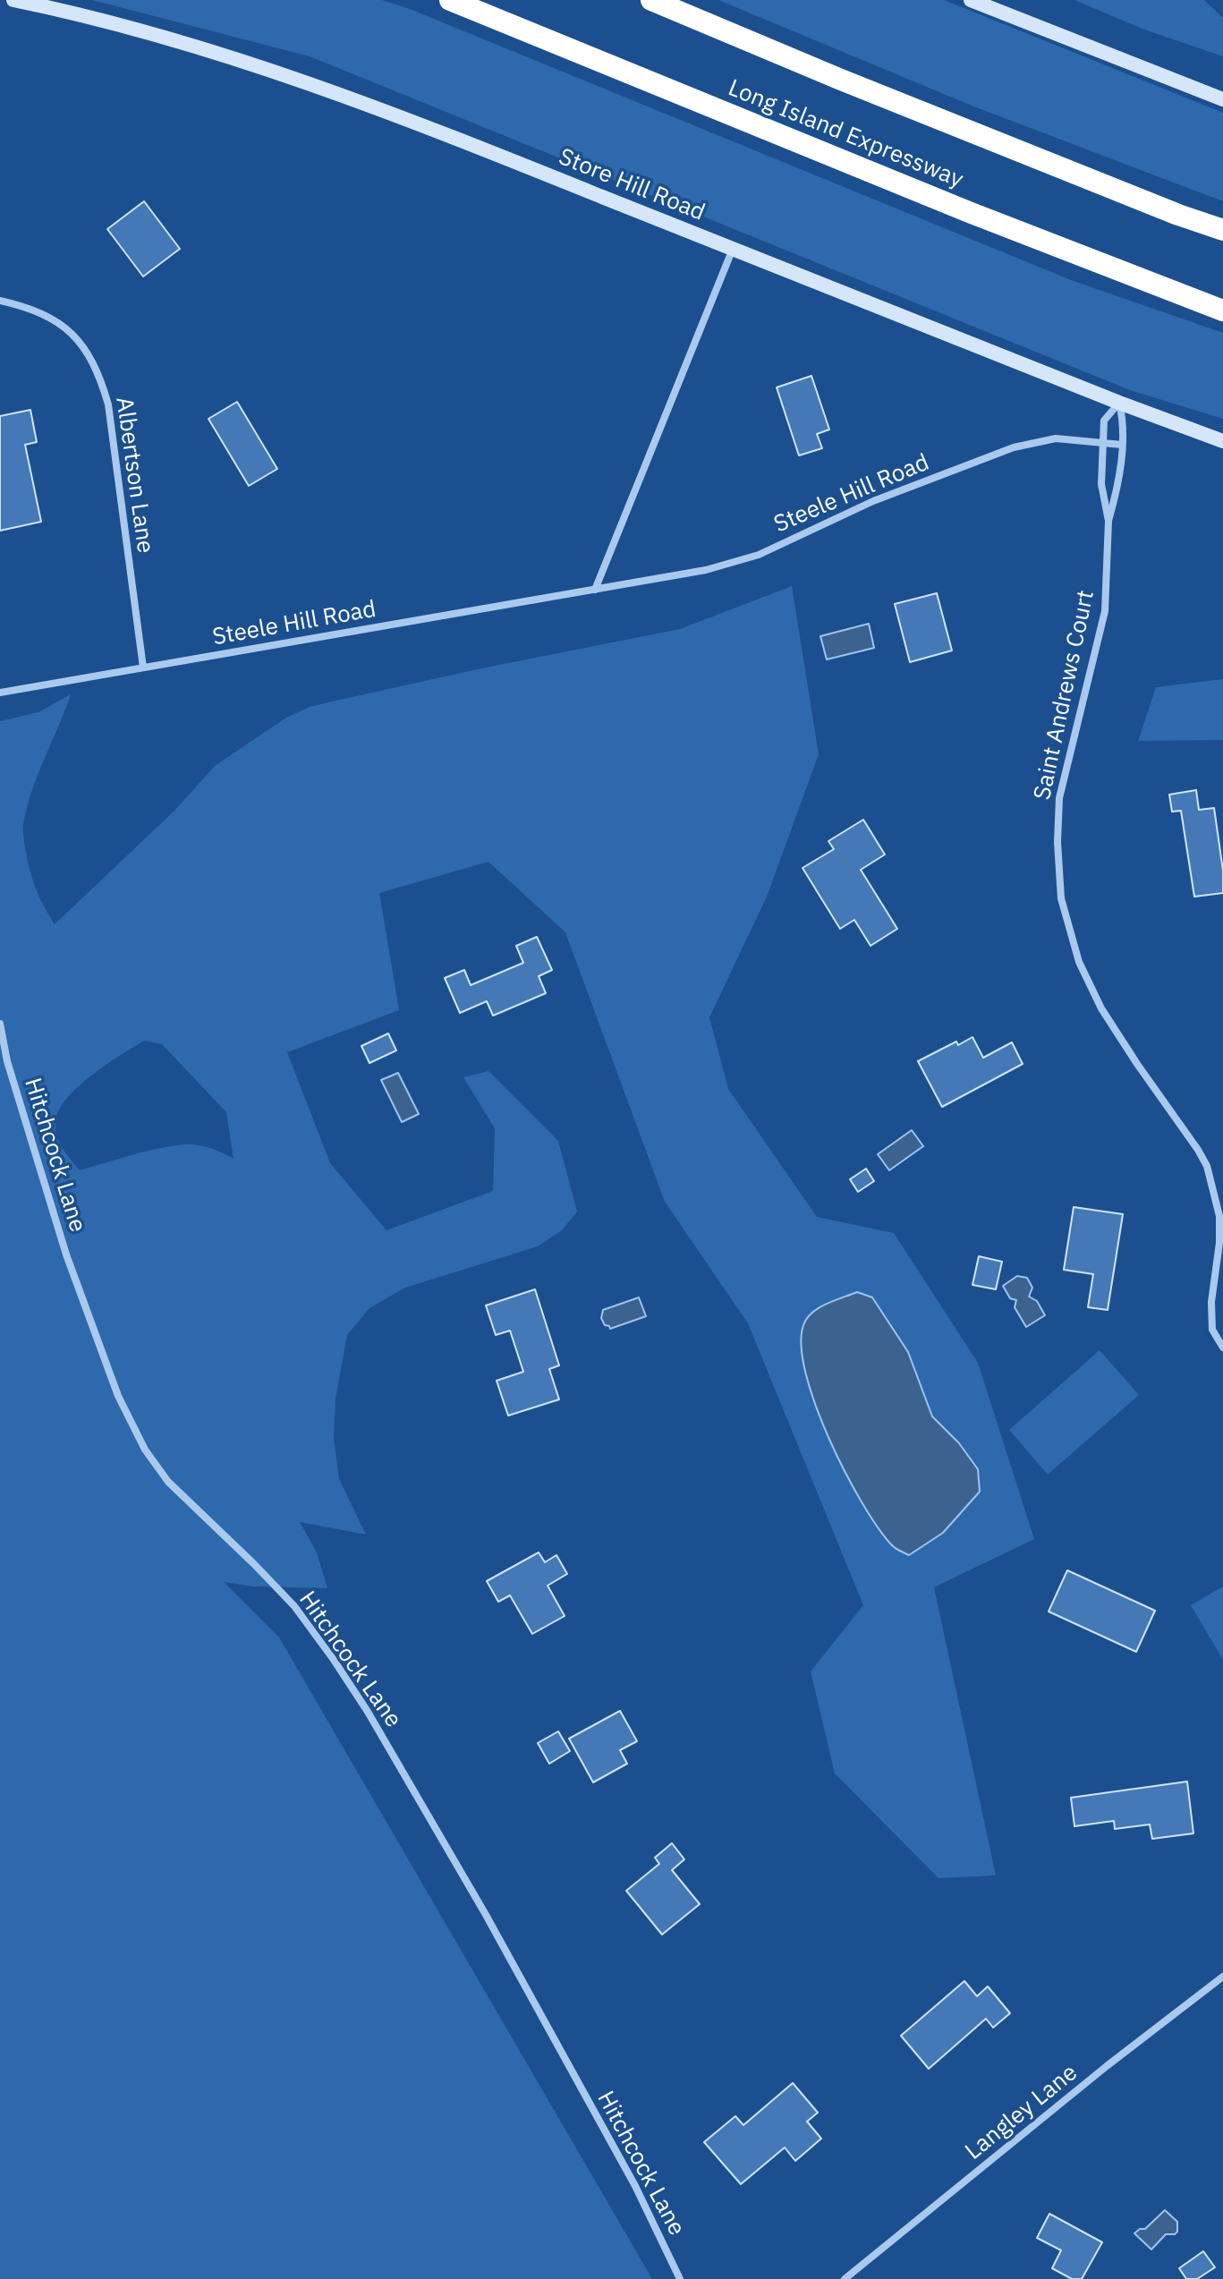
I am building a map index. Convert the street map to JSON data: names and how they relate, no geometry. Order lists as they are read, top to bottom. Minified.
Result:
{"streets":{"highway":["Long Island Expressway"],"main road":["Store Hill Road"],"street":["Albertson Lane","Steele Hill Road","Saint Andrews Court","Hitchcock Lane","Langley Lane"]},"crossings":[["Store Hill Road","Saint Andrews Court"],["Albertson Lane","Steele Hill Road"],["Steele Hill Road","Saint Andrews Court"]]}
